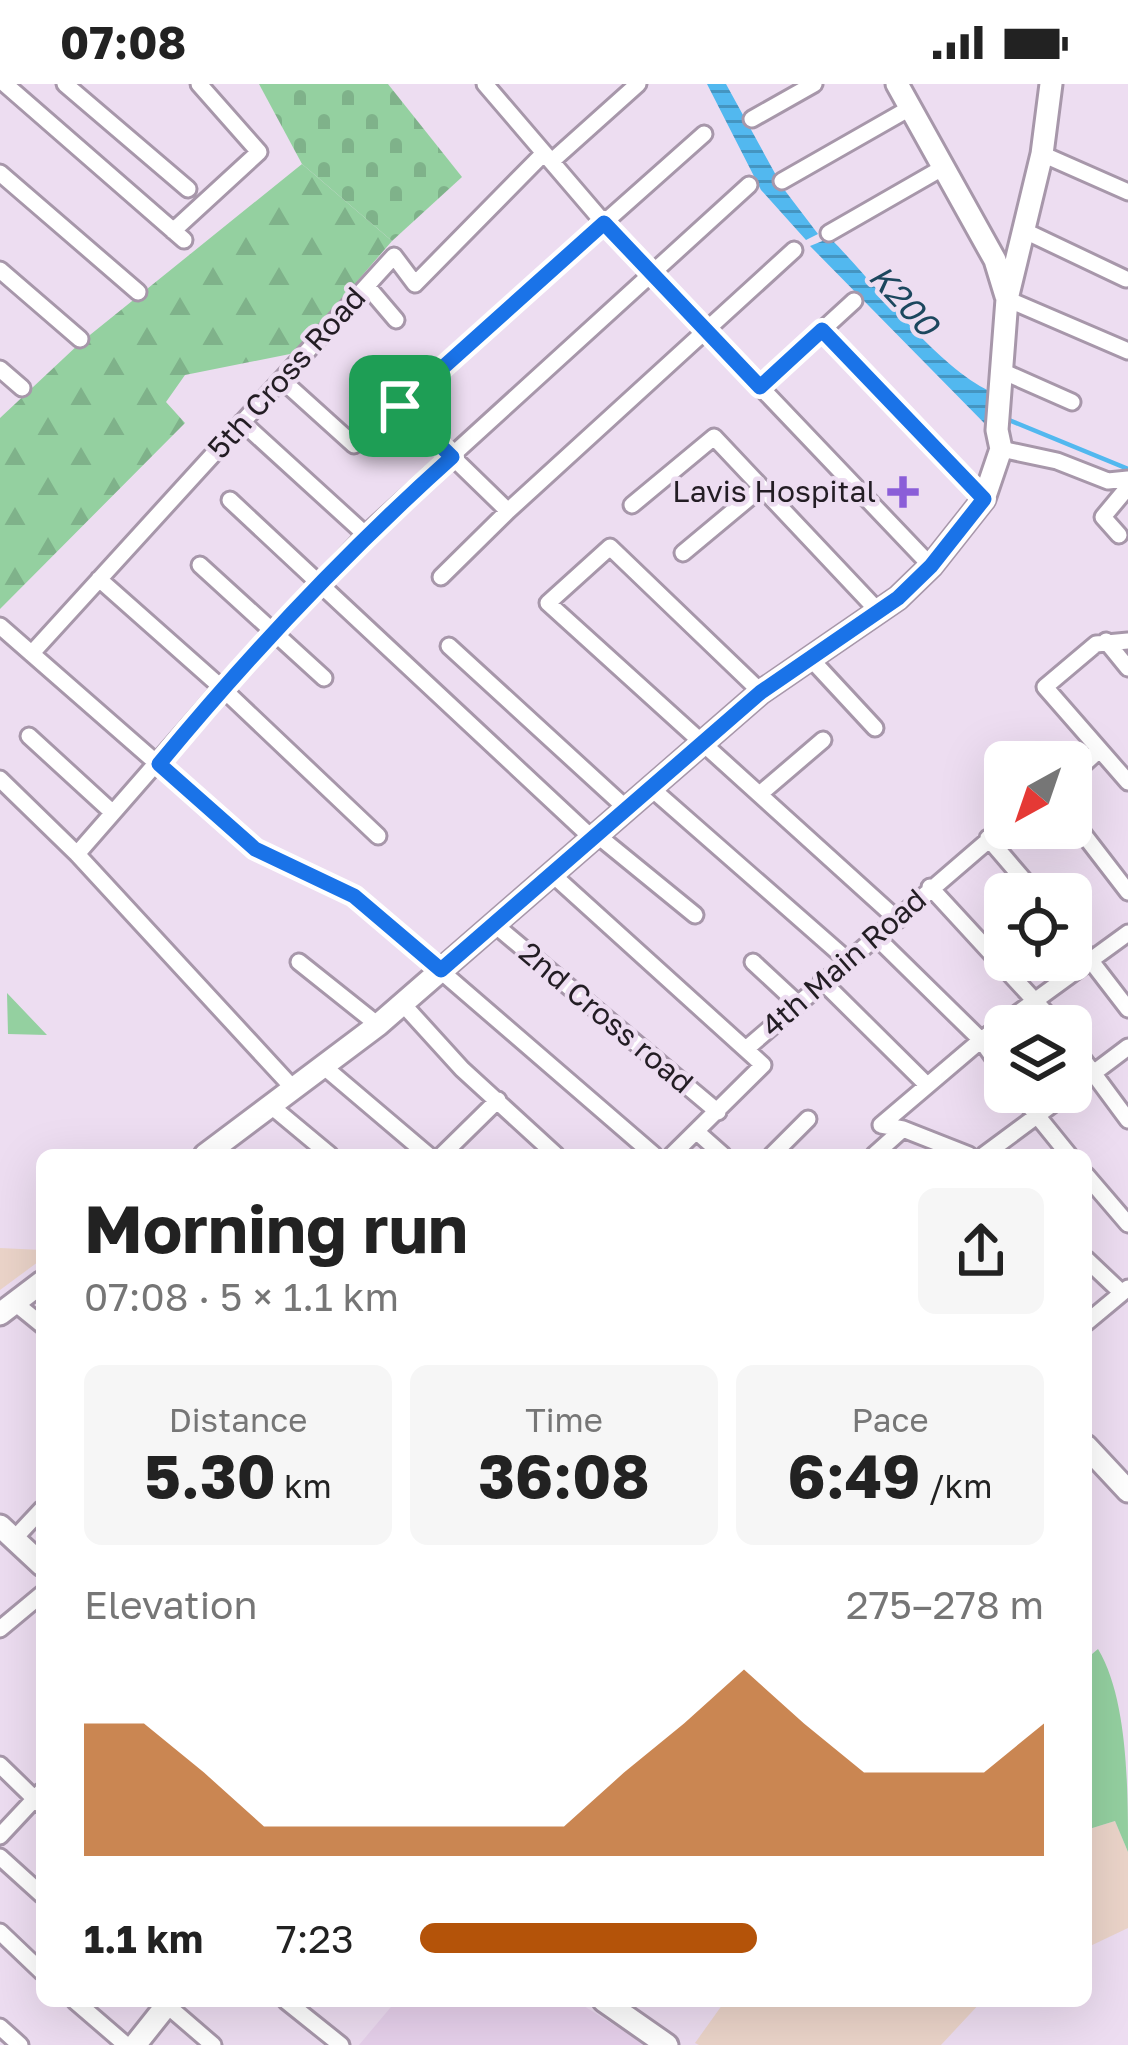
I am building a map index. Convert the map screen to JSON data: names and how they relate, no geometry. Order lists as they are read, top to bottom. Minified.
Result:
{"streets":{"street":["5th Cross Road","4th Main Road","2nd Cross road"]},"crossings":[["4th Main Road","2nd Cross road"]],"water":["K200"],"places":{"health":["Lavis Hospital"]},"north":"bottom left","page":{"status":"07:08","heading":["Morning run","07:08 · 5 × 1.1 km"],"stats":[["Distance","5.30 km"],["Time","36:08"],["Pace","6:49 /km"]],"chart":["Elevation","275–278 m"],"list":[{"name":"1.1 km","note":"7:23"}]}}
